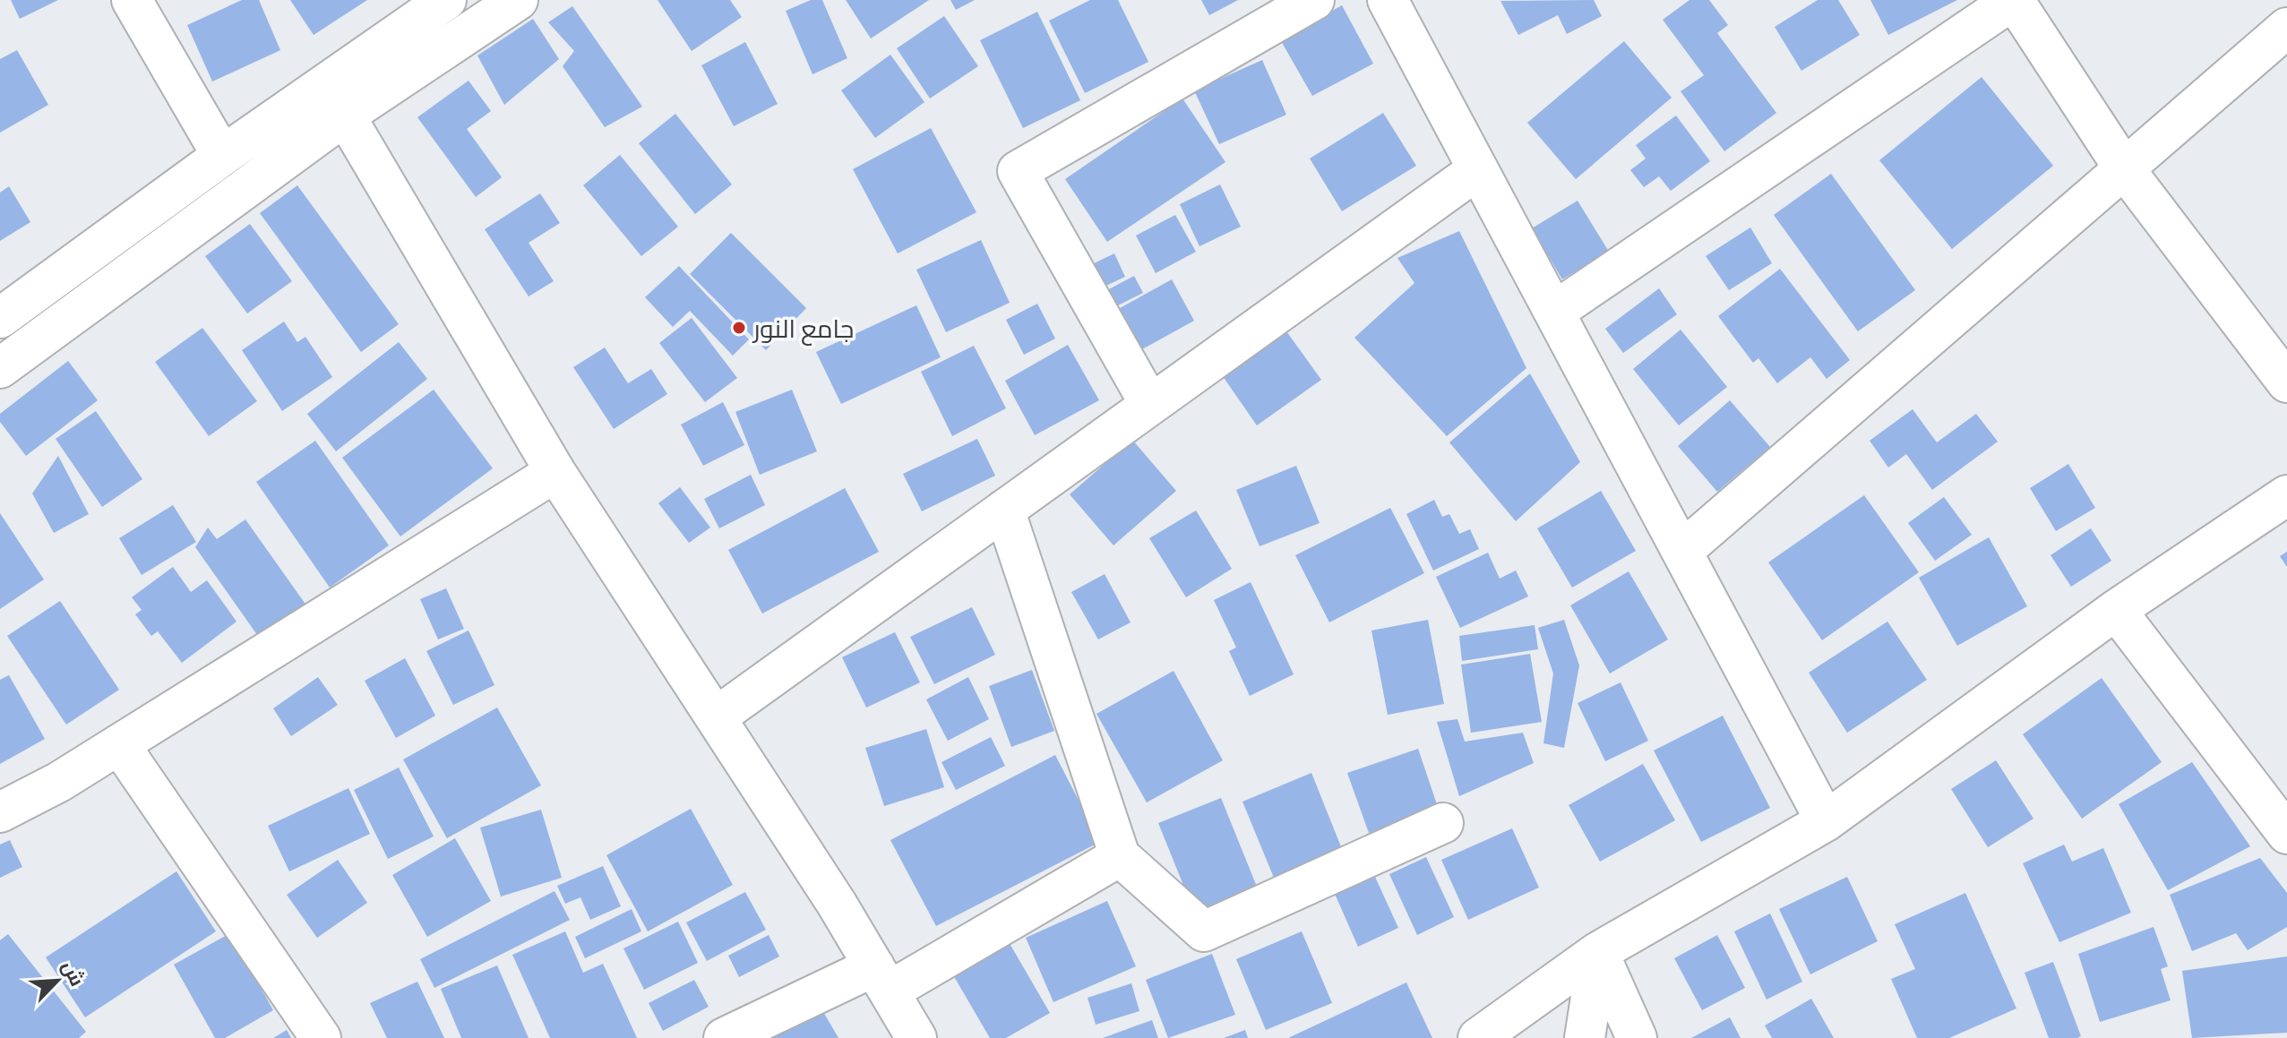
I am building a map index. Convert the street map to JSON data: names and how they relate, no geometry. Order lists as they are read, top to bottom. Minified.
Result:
{"places":["جامع النور"],"north":"top right"}
